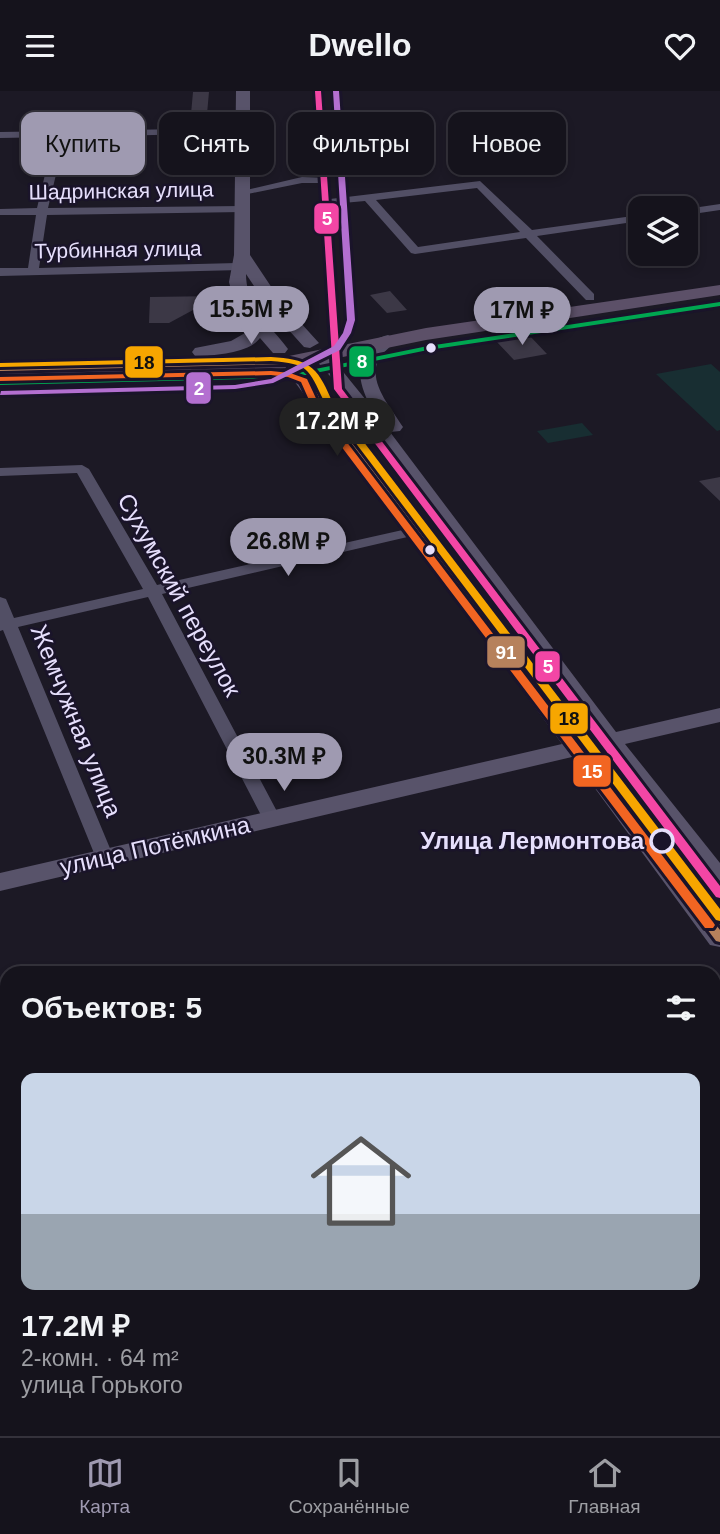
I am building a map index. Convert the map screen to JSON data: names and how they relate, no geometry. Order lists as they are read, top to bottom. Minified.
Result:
{"streets":{"main road":["улица Потёмкина"],"street":["Шадринская улица","Турбинная улица","Сухумский переулок","Жемчужная улица"]},"crossings":[["Сухумский переулок","улица Потёмкина"],["Жемчужная улица","улица Потёмкина"]],"places":["Улица Лермонтова"],"lines":["tram line 5","transit line 2","transit line 8","transit line 18","transit line 91","transit line 15"],"page":{"header":"Dwello","chip":["Купить","Снять","Фильтры","Новое"],"price":["15.5M ₽","17M ₽","17.2M ₽","26.8M ₽","30.3M ₽"],"heading":"Объектов: 5","list":[{"name":"17.2M ₽","note":"2-комн. · 64 m² · улица Горького"}],"tabs":["Карта","Сохранённые","Главная"]}}
